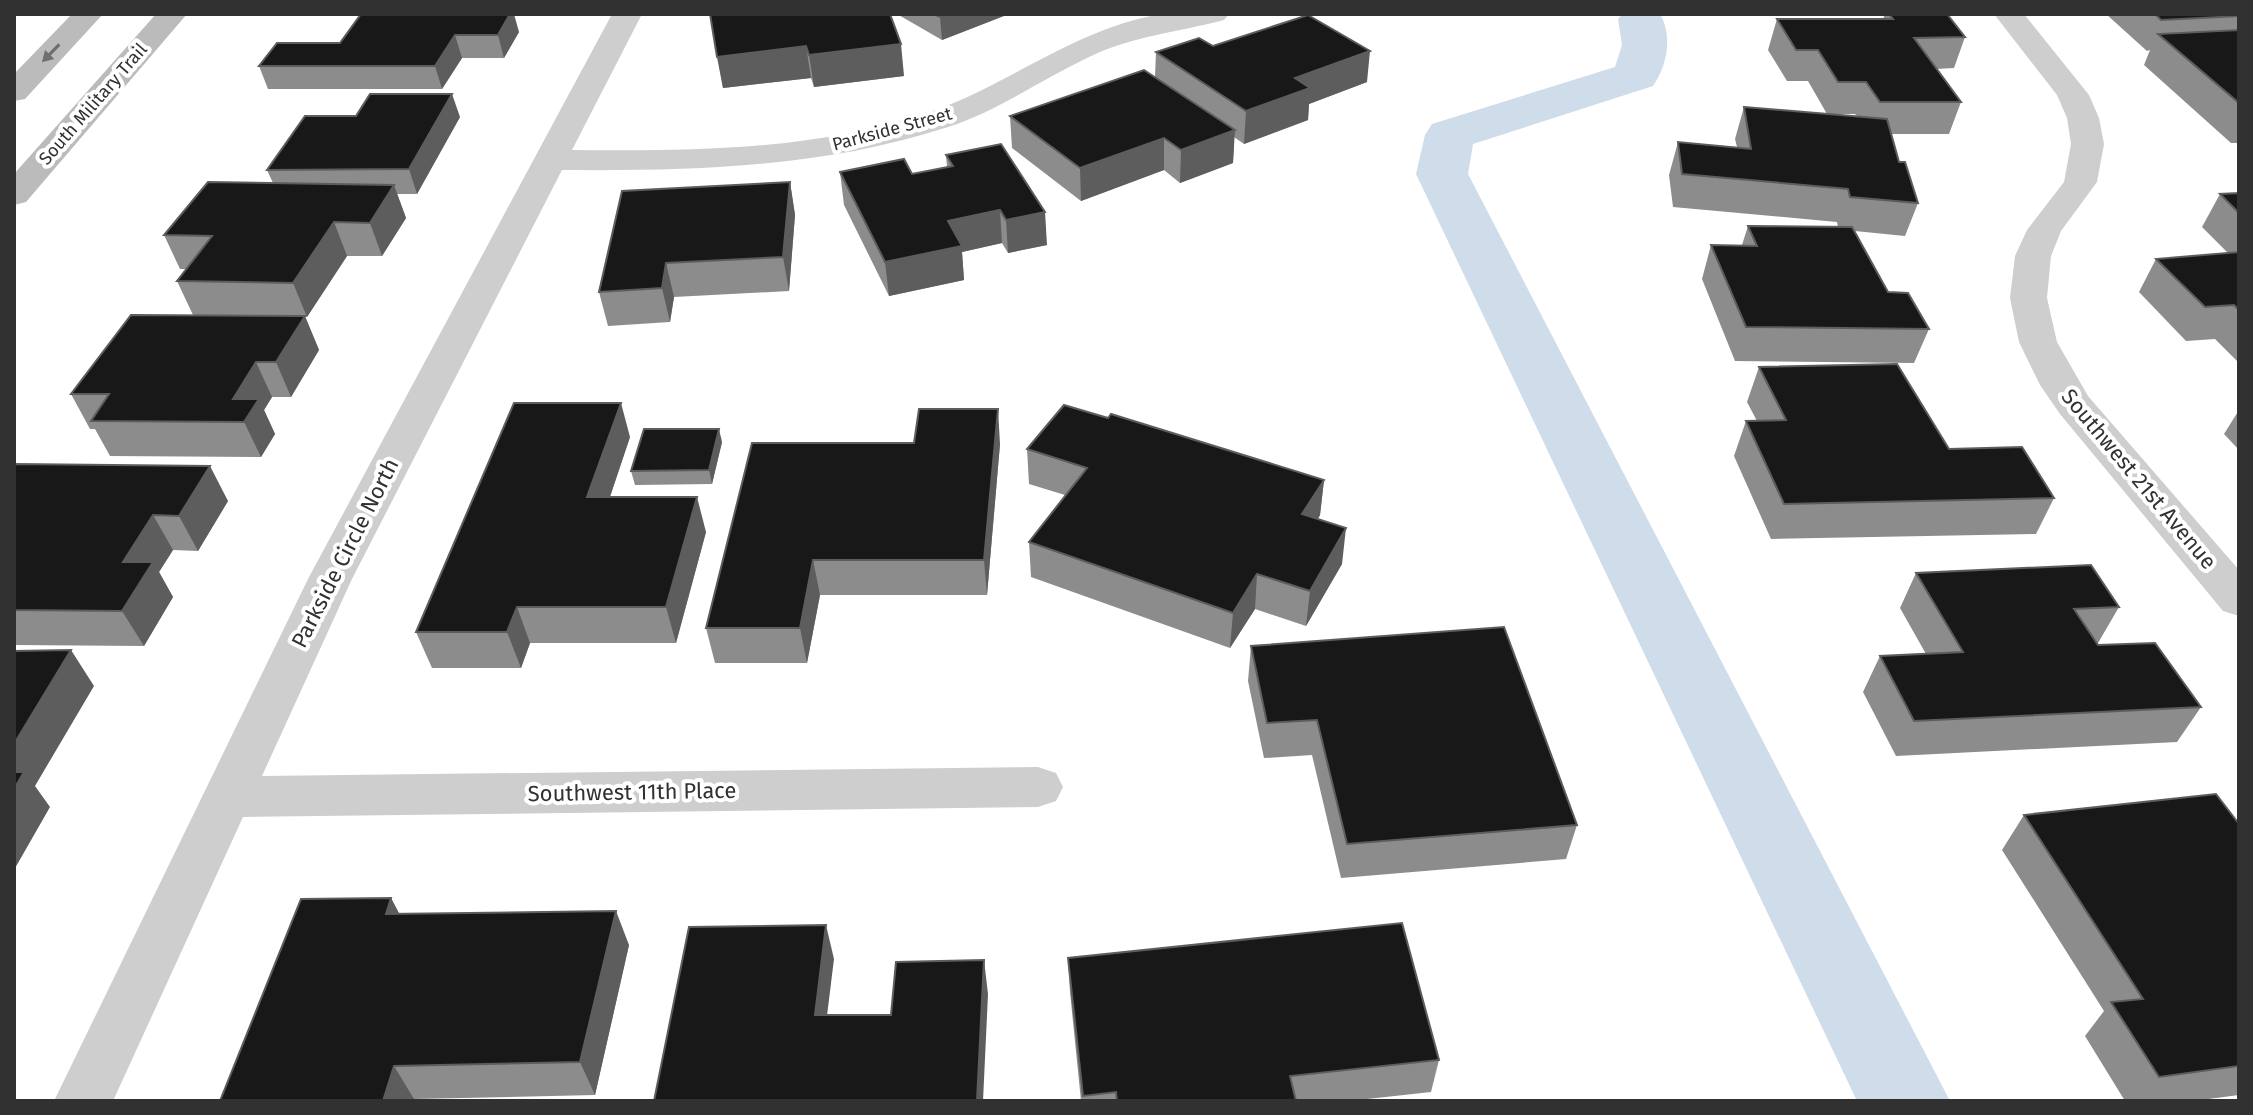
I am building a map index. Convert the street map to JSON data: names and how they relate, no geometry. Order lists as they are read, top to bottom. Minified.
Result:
{"streets":{"street":["South Military Trail","Parkside Street","Southwest 21st Avenue","Parkside Circle North","Southwest 11th Place"]},"crossings":[["Parkside Street","Parkside Circle North"],["Parkside Circle North","Southwest 11th Place"]]}
